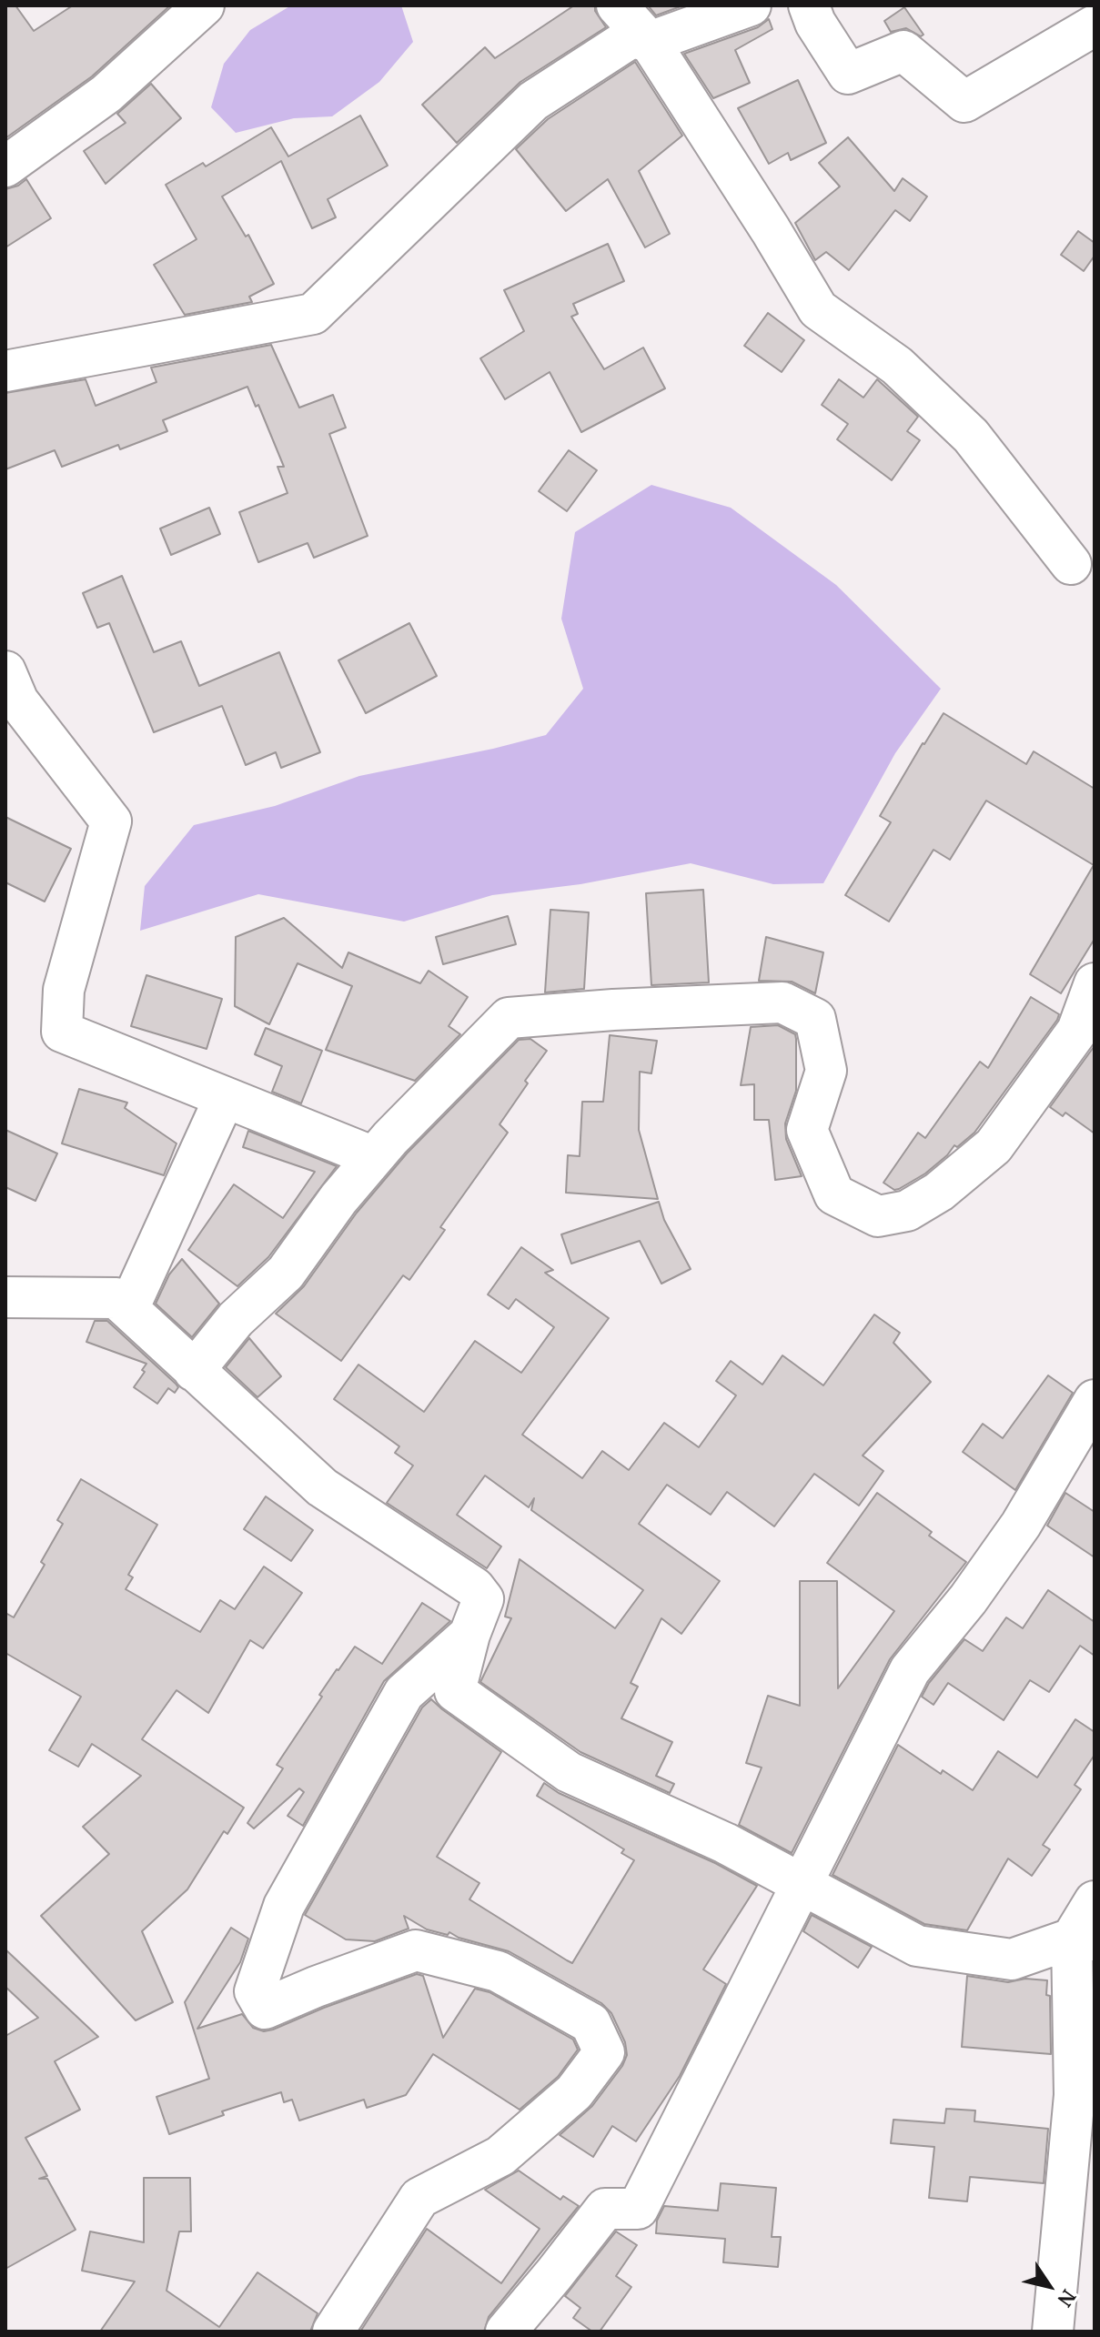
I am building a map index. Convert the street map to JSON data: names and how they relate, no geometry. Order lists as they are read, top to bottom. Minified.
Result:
{"north":"bottom right"}
